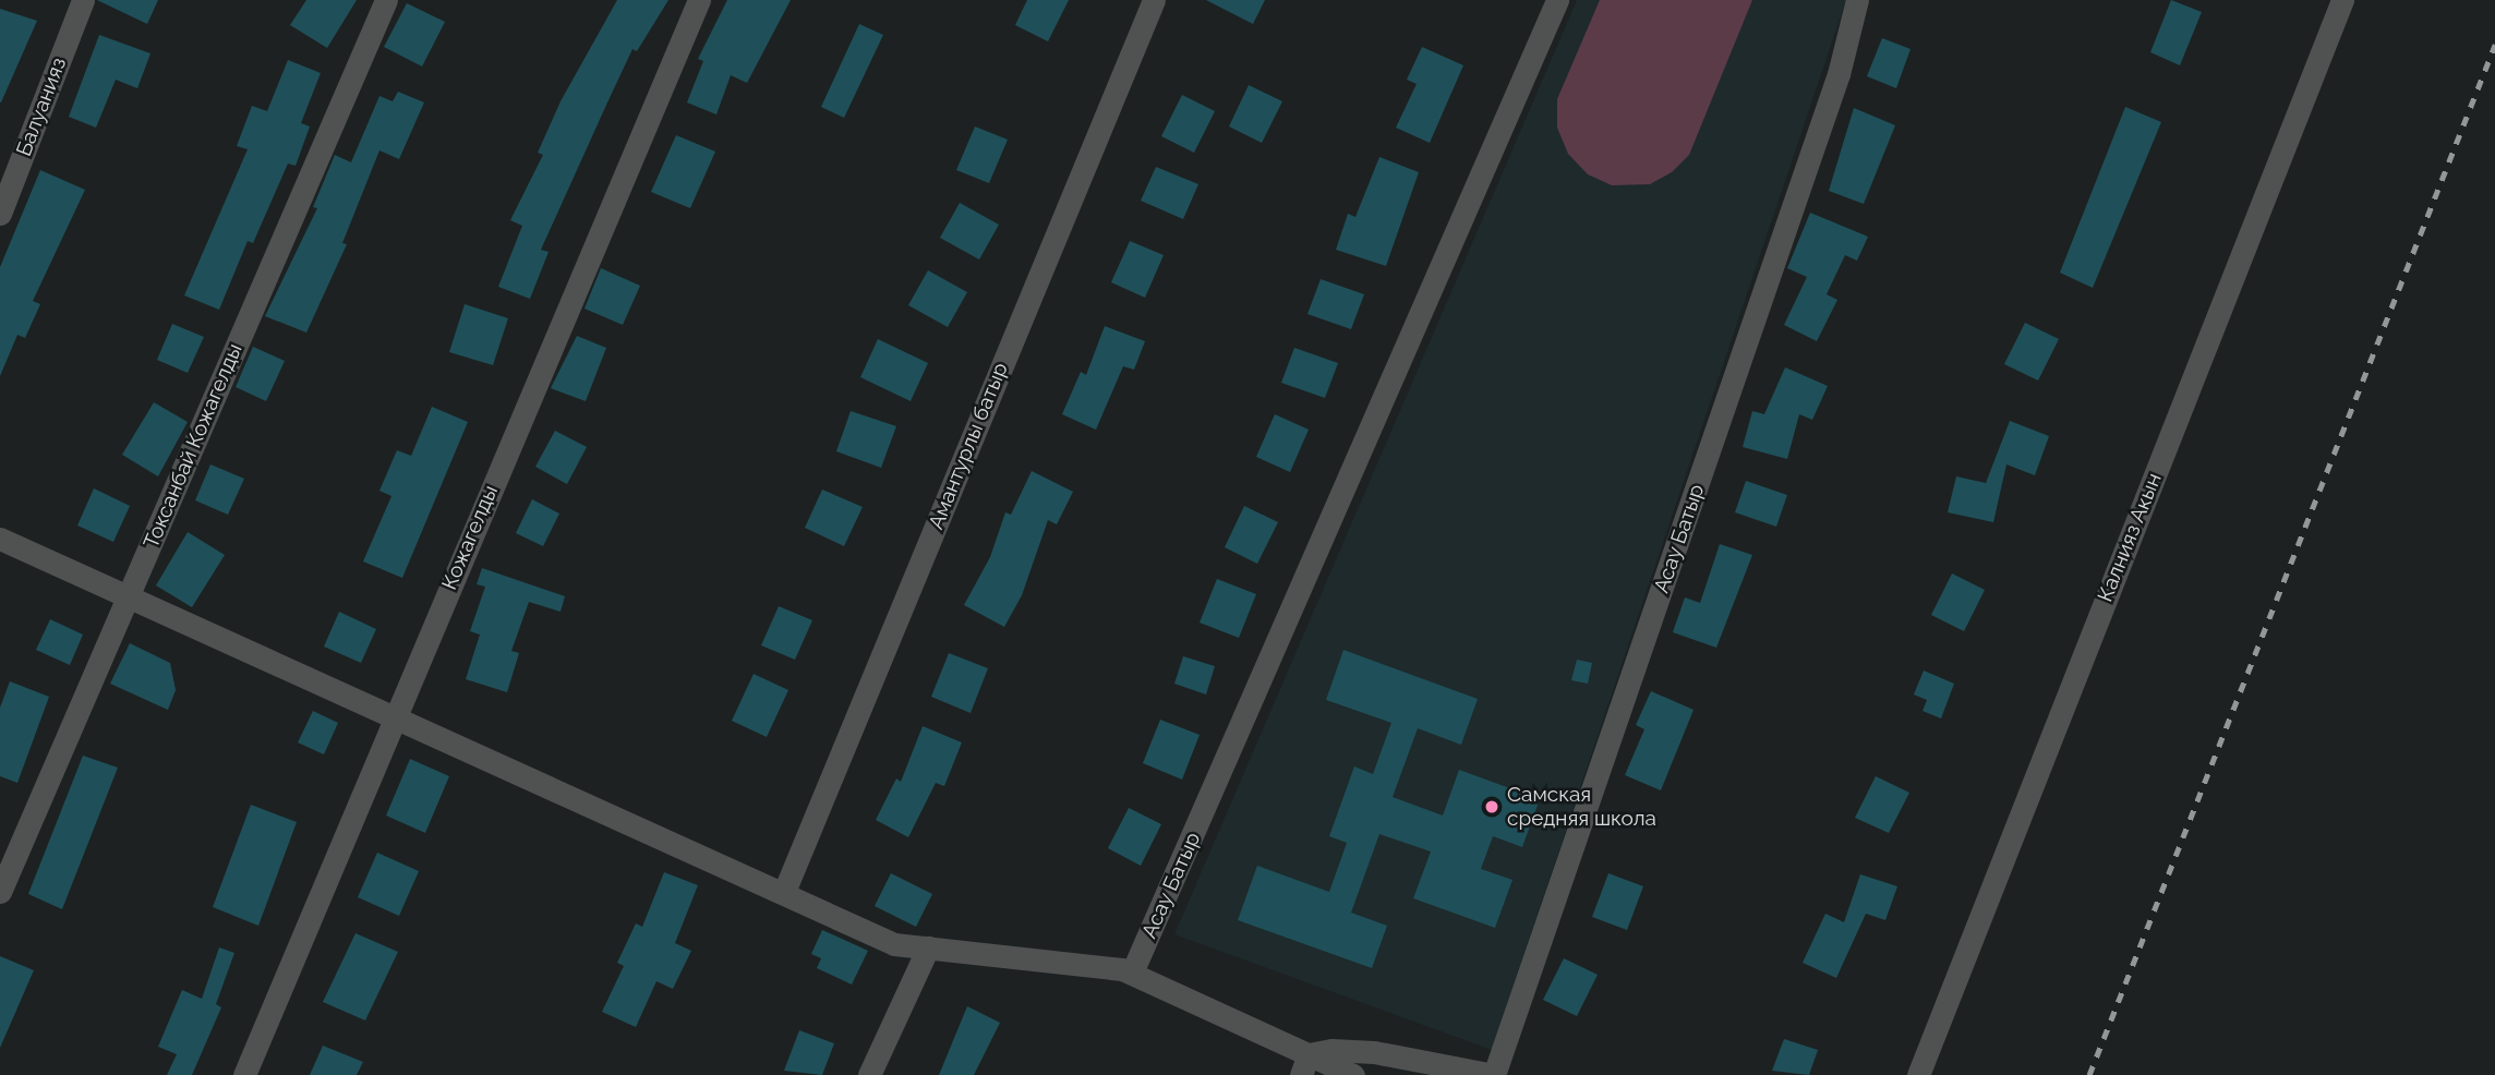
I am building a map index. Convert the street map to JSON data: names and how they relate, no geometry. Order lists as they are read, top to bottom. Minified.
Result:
{"streets":{"street":["Балуанияз","Токсанбай Кожагелды","Амантурлы батыр","Кожагелды","Калнияз Акын","Асау Батыр"]},"places":["Самская средняя школа"]}
